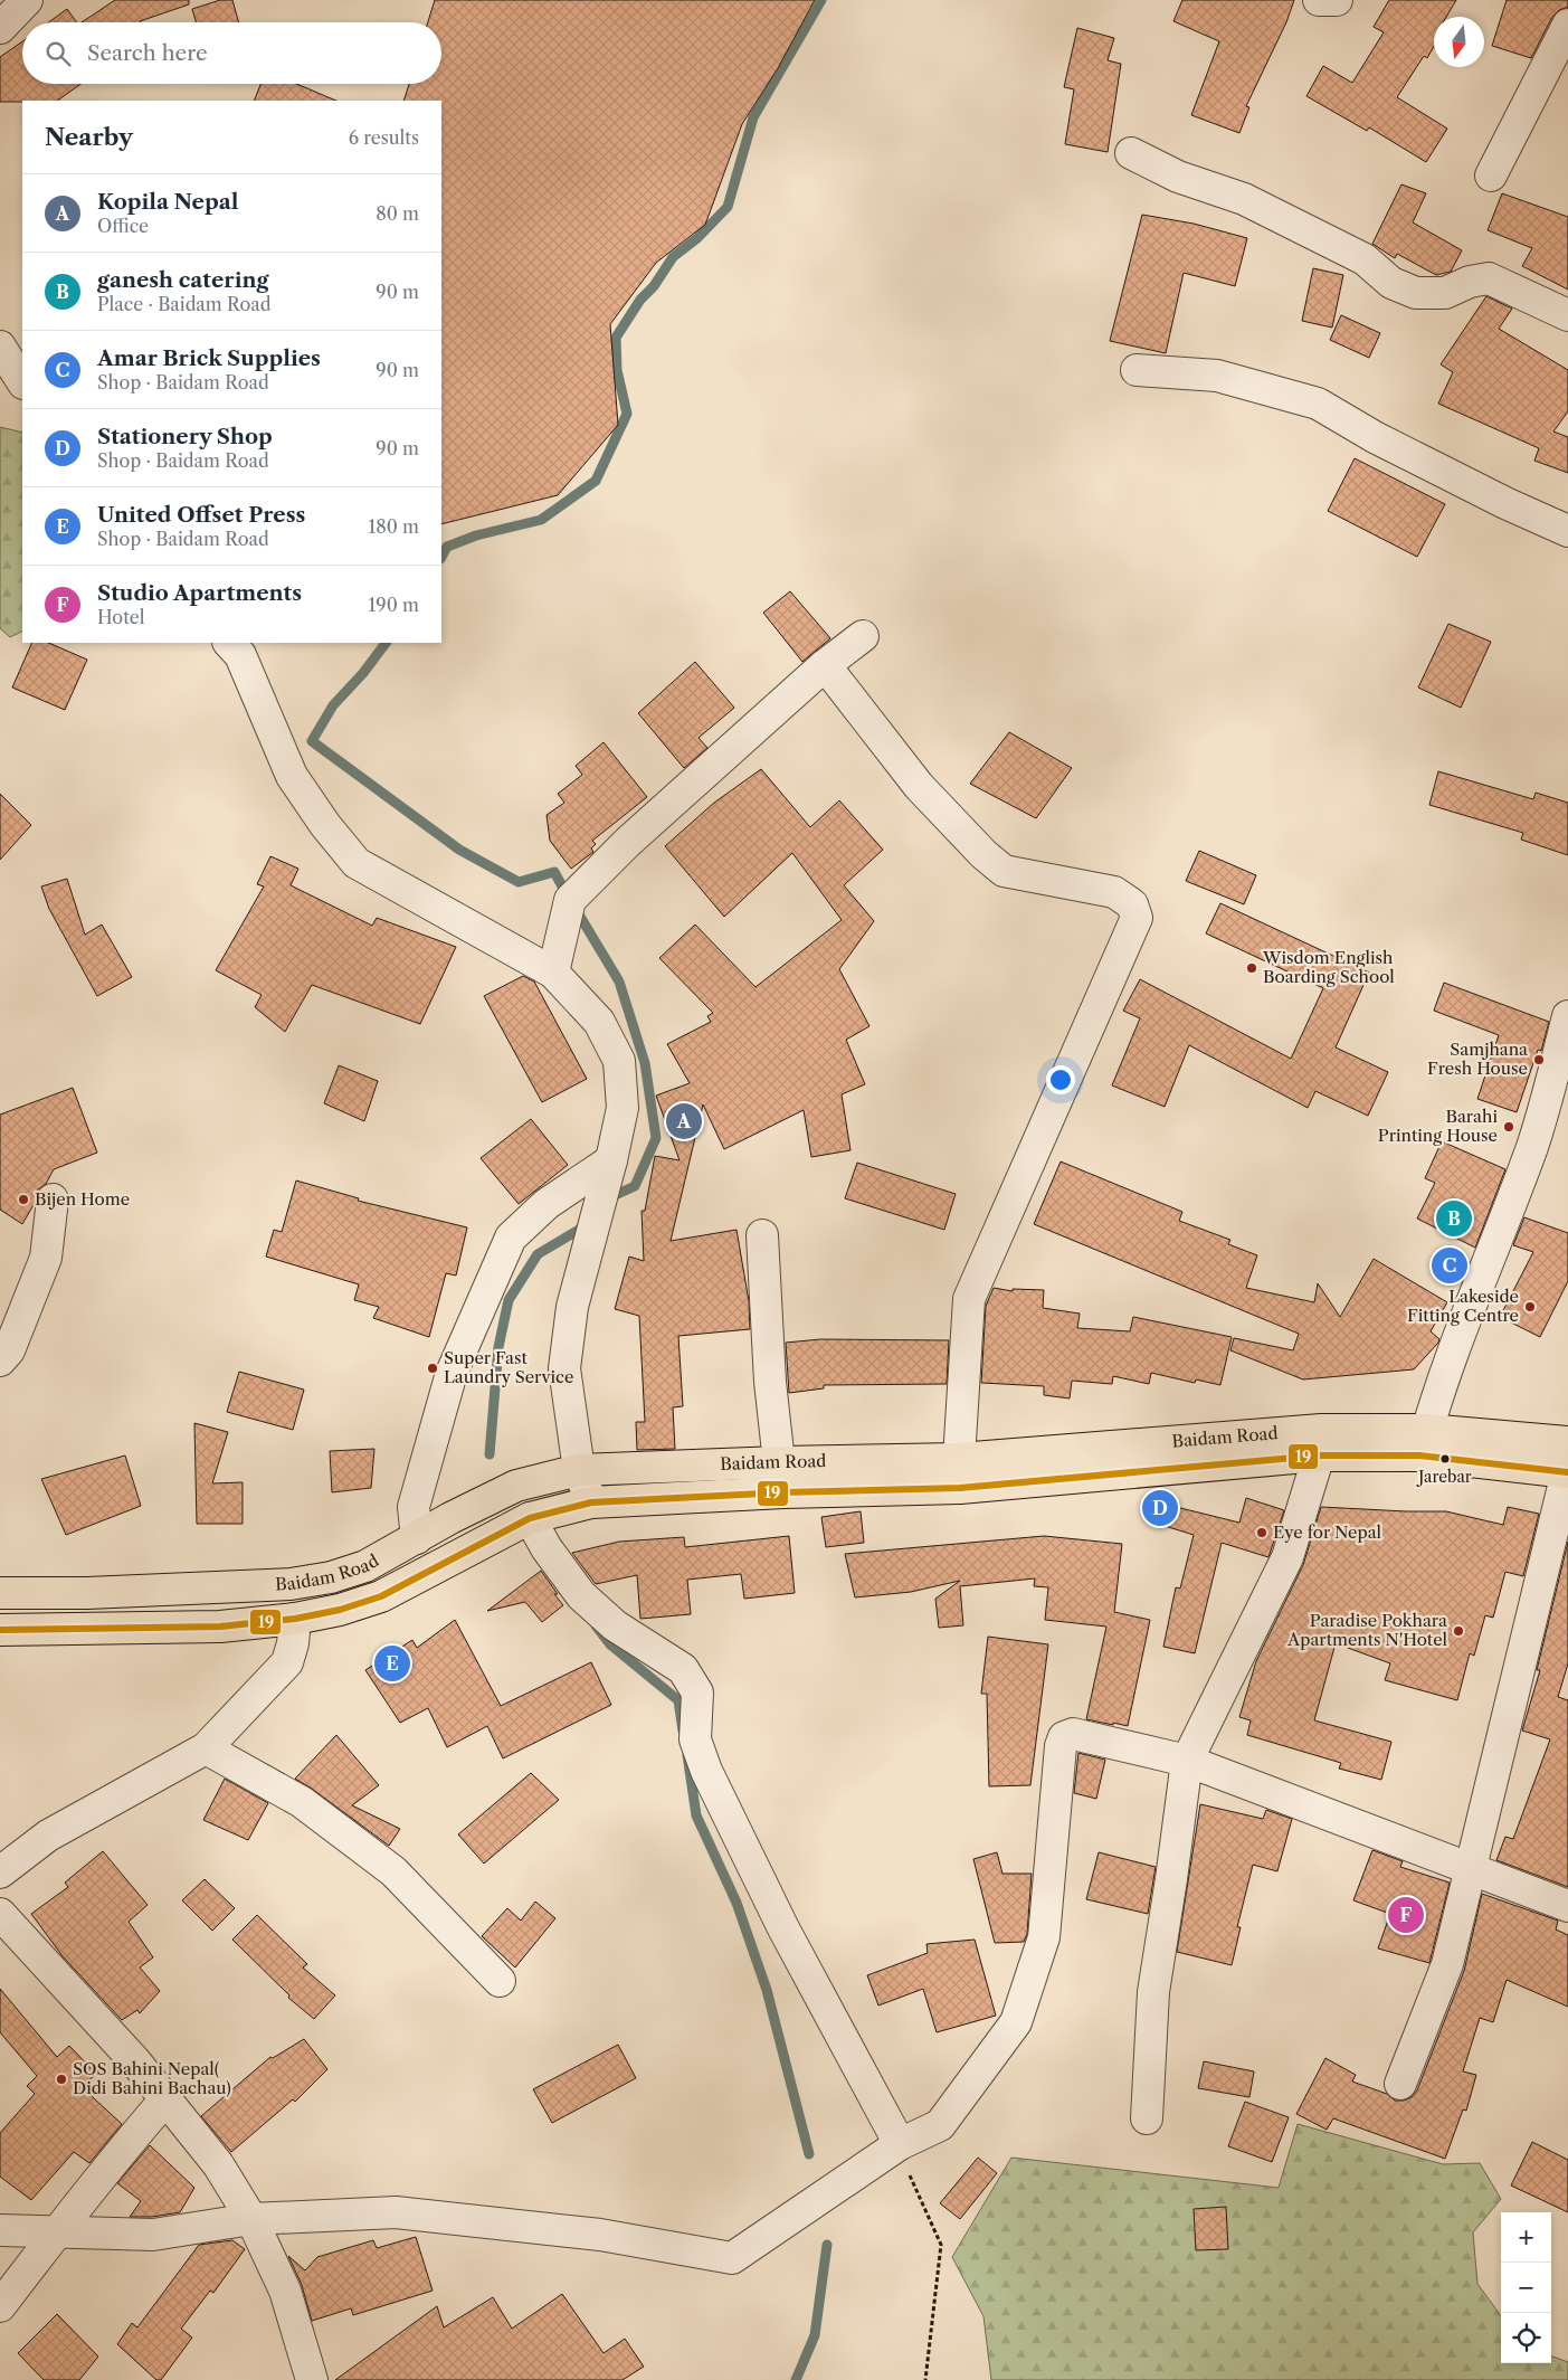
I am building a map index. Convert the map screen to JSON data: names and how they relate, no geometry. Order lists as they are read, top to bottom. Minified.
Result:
{"streets":{"main road":["Baidam Road"]},"places":["Wisdom English Boarding School","Samjhana Fresh House","Barahi Printing House","Bijen Home","Lakeside Fitting Centre","Super Fast Laundry Service","Jarebar","Eye for Nepal","Paradise Pokhara Apartments N'Hotel","SOS Bahini Nepal( Didi Bahini Bachau)"],"lines":["transit line 19"],"north":"bottom","page":{"search":"Search here","heading":["Nearby","6 results"],"list":[{"mark":"A","name":"Kopila Nepal","note":"Office","value":"80 m"},{"mark":"B","name":"ganesh catering","note":"Place · Baidam Road","value":"90 m"},{"mark":"C","name":"Amar Brick Supplies","note":"Shop · Baidam Road","value":"90 m"},{"mark":"D","name":"Stationery Shop","note":"Shop · Baidam Road","value":"90 m"},{"mark":"E","name":"United Offset Press","note":"Shop · Baidam Road","value":"180 m"},{"mark":"F","name":"Studio Apartments","note":"Hotel","value":"190 m"}],"pins":["A","B","C","D","E","F"],"map_buttons":["+","−"]}}
